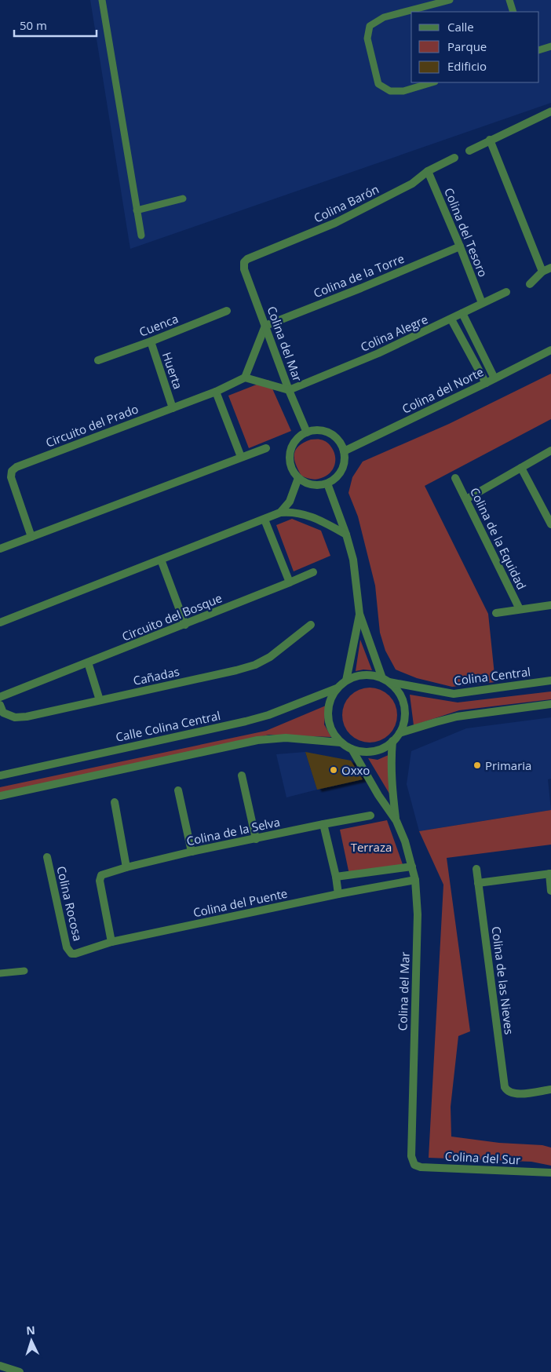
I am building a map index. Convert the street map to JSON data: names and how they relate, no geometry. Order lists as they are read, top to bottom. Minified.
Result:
{"streets":{"street":["Colina Barón","Colina del Tesoro","Colina de la Torre","Cuenca","Colina Alegre","Colina del Mar","Huerta","Colina del Norte","Circuito del Prado","Colina de la Equidad","Circuito del Bosque","Cañadas","Colina Central","Calle Colina Central","Colina de la Selva","Colina del Puente","Colina Rocosa","Colina de las Nieves","Colina del Sur"]},"crossings":[["Colina Barón","Colina del Tesoro"],["Colina Barón","Colina del Mar"],["Colina del Tesoro","Colina de la Torre"],["Colina del Tesoro","Colina Alegre"],["Colina de la Torre","Colina del Mar"],["Cuenca","Huerta"],["Colina Alegre","Colina del Mar"],["Colina del Mar","Colina del Norte"],["Colina del Mar","Colina Central"],["Colina del Mar","Calle Colina Central"],["Colina del Mar","Colina del Puente"],["Colina del Mar","Colina del Sur"],["Huerta","Circuito del Prado"],["Colina Central","Calle Colina Central"],["Colina de la Selva","Colina del Puente"],["Colina del Puente","Colina Rocosa"]],"parks":["Terraza"],"places":["Primaria","Oxxo"],"legend":["Calle","Parque","Edificio"],"scale_bar":"50 m","north":"top"}
